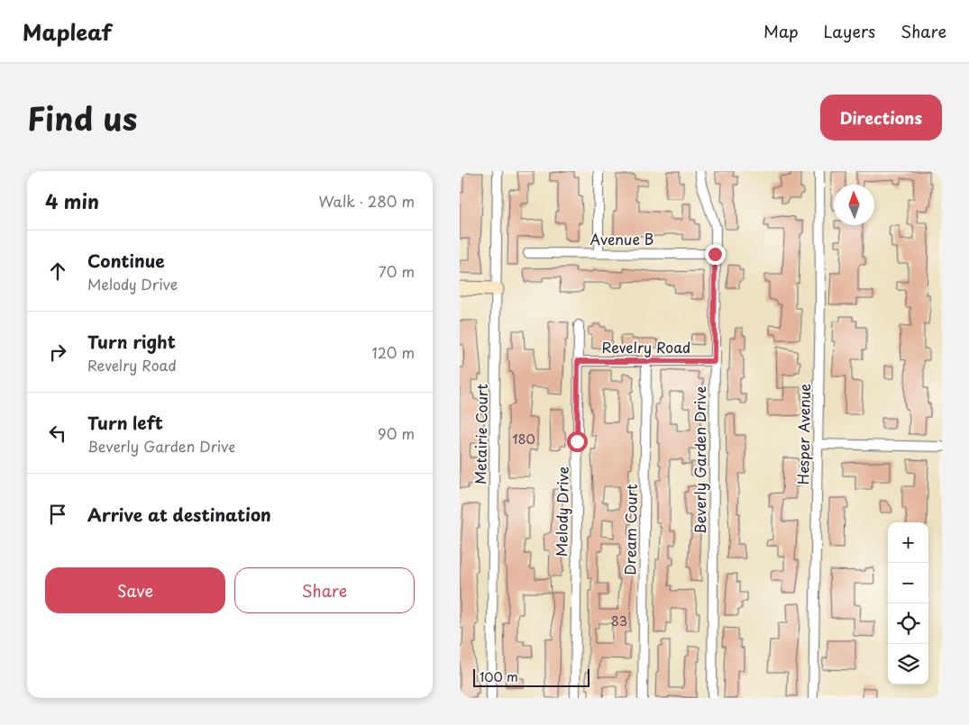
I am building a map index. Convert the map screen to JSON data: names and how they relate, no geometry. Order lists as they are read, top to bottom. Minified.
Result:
{"streets":{"street":["Avenue B","Revelry Road","Metairie Court","Hesper Avenue","Beverly Garden Drive","Melody Drive","Dream Court"]},"crossings":[["Avenue B","Beverly Garden Drive"],["Revelry Road","Beverly Garden Drive"],["Revelry Road","Melody Drive"],["Revelry Road","Dream Court"]],"house_numbers":["180","83"],"scale_bar":"100 m","north":"top","page":{"header":"Mapleaf","nav":["Map","Layers","Share"],"title":"Find us","buttons":["Directions",["Save","Share"]],"heading":["4 min","Walk · 280 m"],"list":[["Continue","Melody Drive","70 m"],["Turn right","Revelry Road","120 m"],["Turn left","Beverly Garden Drive","90 m"],"Arrive at destination"],"map_buttons":["+","−"],"scale":"100 m"}}
